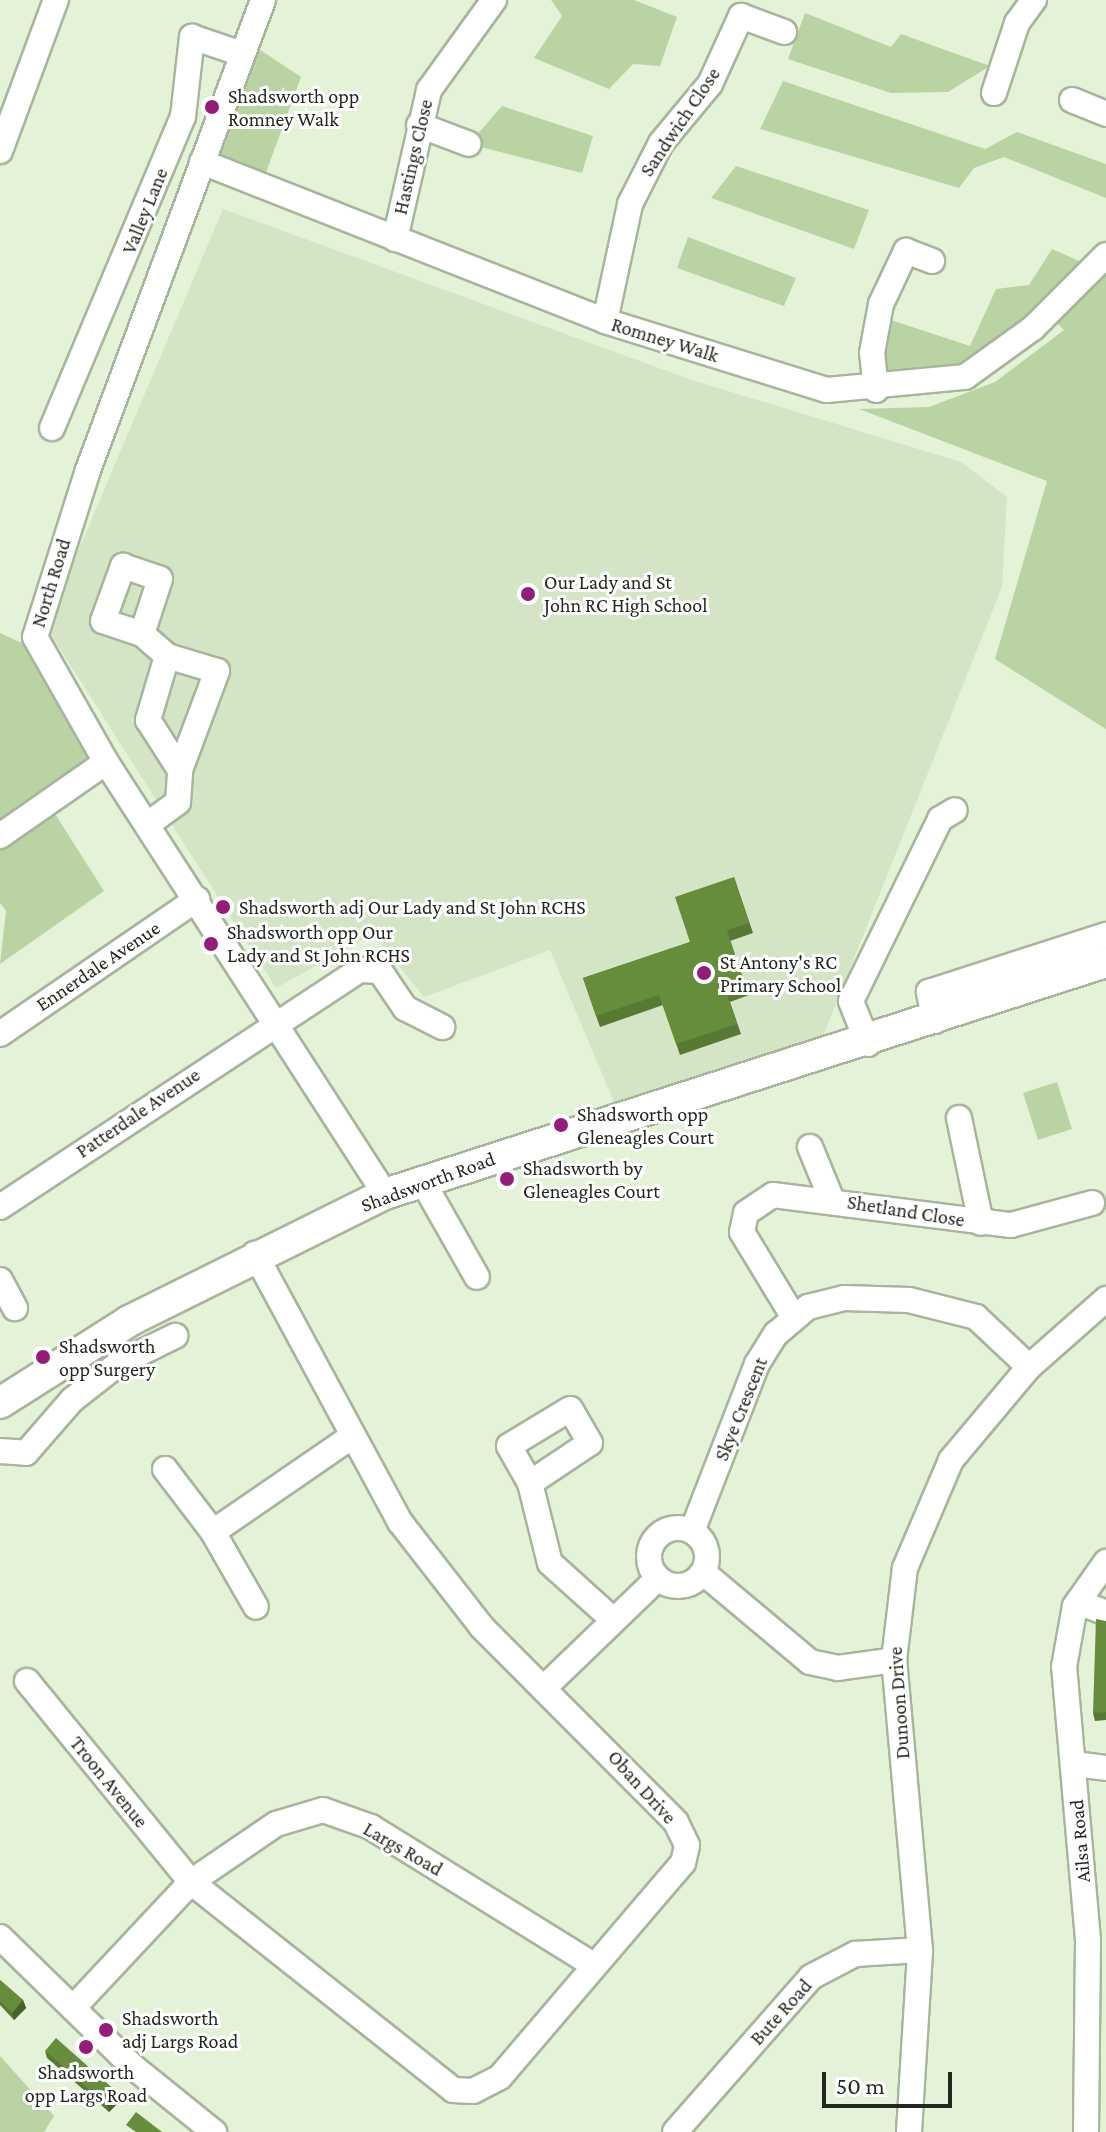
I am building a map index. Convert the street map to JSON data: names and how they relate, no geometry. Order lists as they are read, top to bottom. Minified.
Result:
{"streets":{"main road":["Shadsworth Road"],"street":["Sandwich Close","Hastings Close","Valley Lane","Romney Walk","North Road","Ennerdale Avenue","Patterdale Avenue","Shetland Close","Skye Crescent","Dunoon Drive","Troon Avenue","Oban Drive","Ailsa Road","Largs Road","Bute Road"]},"crossings":[["Sandwich Close","Romney Walk"],["Hastings Close","Romney Walk"],["Valley Lane","North Road"],["Romney Walk","North Road"],["North Road","Ennerdale Avenue"],["North Road","Patterdale Avenue"],["North Road","Shadsworth Road"],["Shadsworth Road","Oban Drive"],["Shetland Close","Skye Crescent"],["Dunoon Drive","Bute Road"],["Troon Avenue","Oban Drive"],["Troon Avenue","Largs Road"],["Oban Drive","Largs Road"]],"places":["Shadsworth opp Romney Walk","Our Lady and St John RC High School","Shadsworth adj Our Lady and St John RCHS","Shadsworth opp Our Lady and St John RCHS","St Antony's RC Primary School","Shadsworth opp Gleneagles Court","Shadsworth by Gleneagles Court","Shadsworth opp Surgery","Shadsworth adj Largs Road","Shadsworth opp Largs Road"],"scale_bar":"50 m"}
